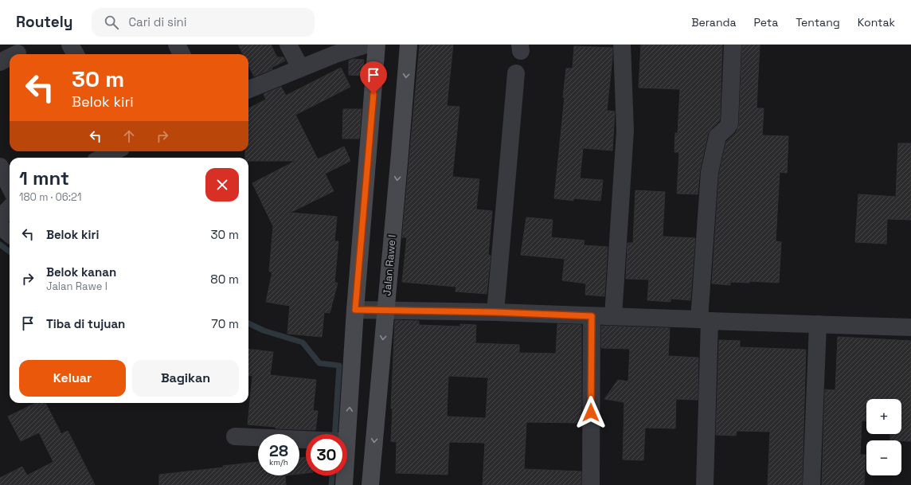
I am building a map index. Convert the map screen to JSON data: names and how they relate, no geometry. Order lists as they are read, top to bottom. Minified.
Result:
{"streets":{"main road":["Jalan Rawe I"]},"page":{"header":"Routely","search":"Cari di sini","nav":["Beranda","Peta","Tentang","Kontak"],"turn":["30 m","Belok kiri"],"heading":["1 mnt","180 m · 06:21"],"list":[{"name":"Belok kiri","value":"30 m"},{"name":"Belok kanan","note":"Jalan Rawe I","value":"80 m"},{"name":"Tiba di tujuan","value":"70 m"}],"buttons":["Keluar","Bagikan"],"map_buttons":["+","−"],"speed":"28 km/h","limit":"30"}}
